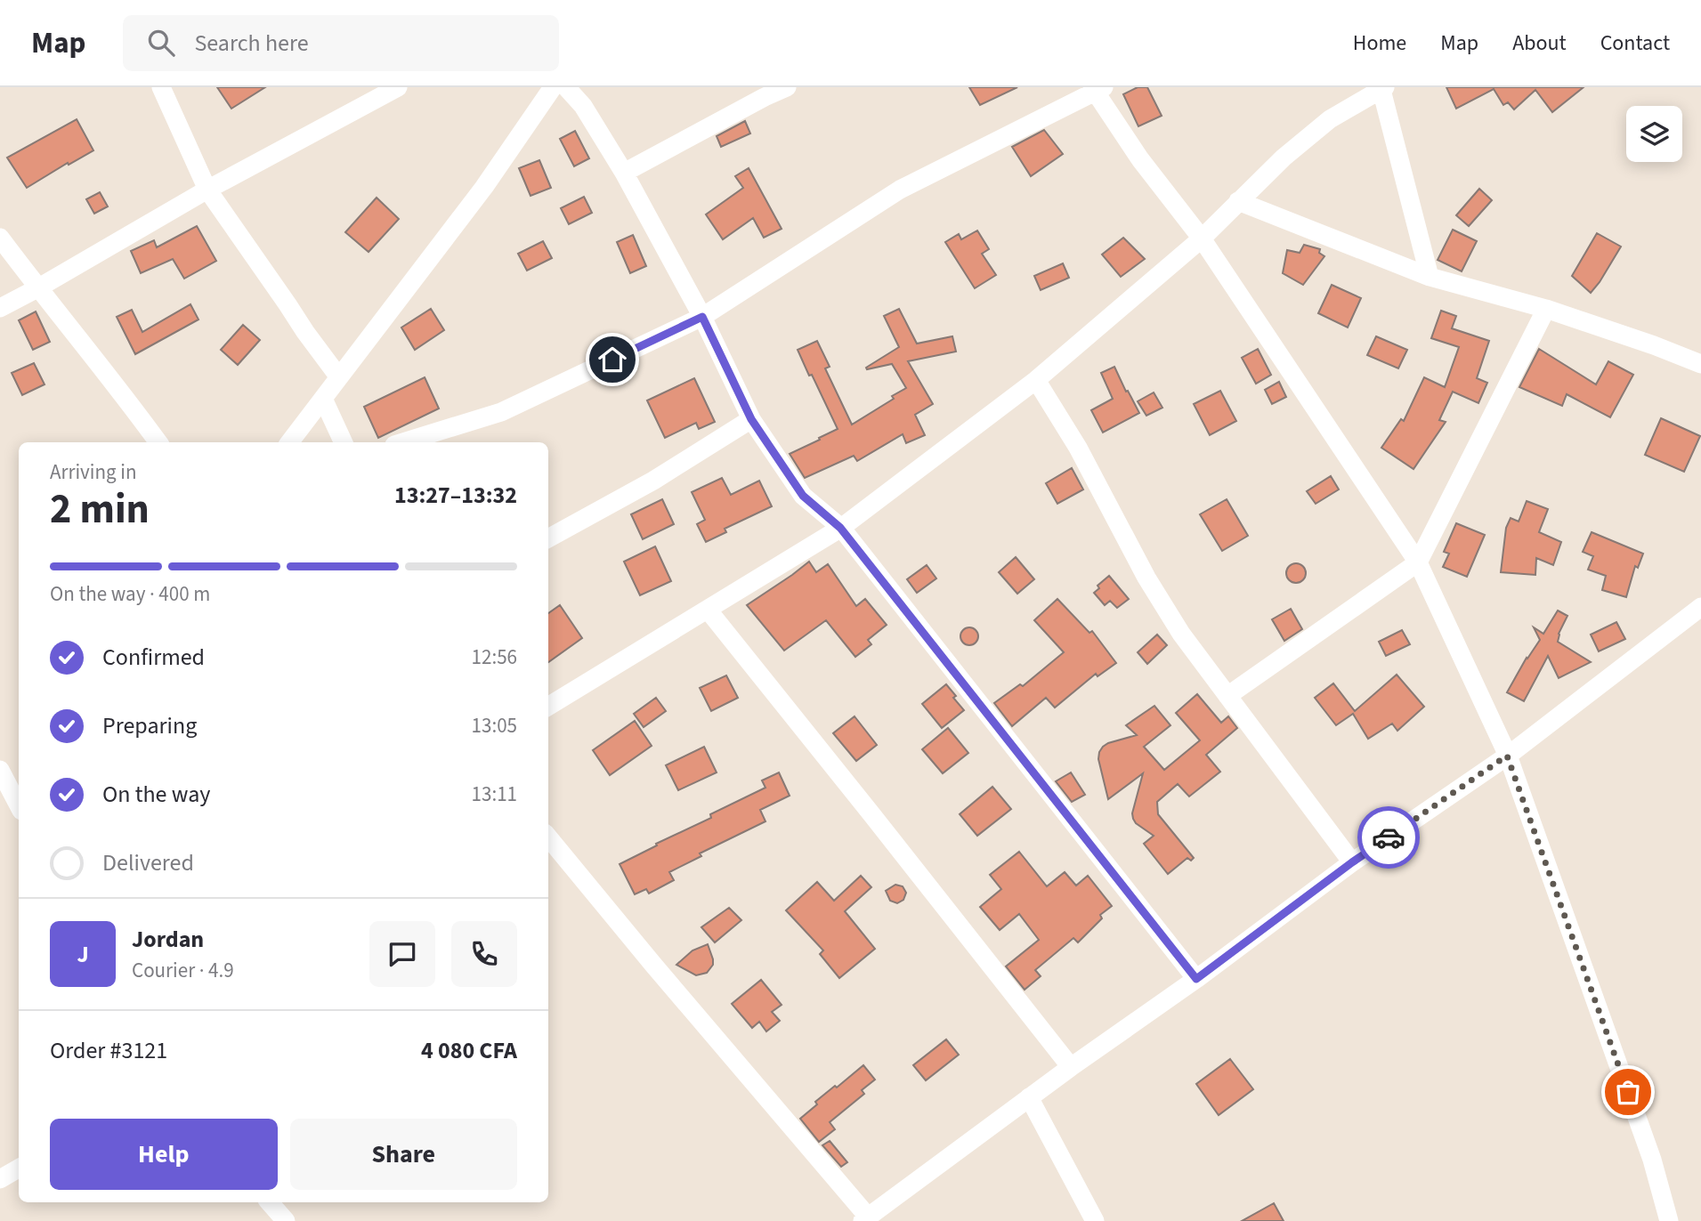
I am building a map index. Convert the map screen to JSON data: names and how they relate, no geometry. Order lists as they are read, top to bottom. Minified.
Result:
{"page":{"header":"Map","search":"Search here","nav":["Home","Map","About","Contact"],"heading":["2 min","Arriving in","13:27–13:32"],"panel":["Jordan","Courier · 4.9","Order #3121","4 080 CFA"],"bar":"On the way · 400 m","list":[["Confirmed","12:56"],["Preparing","13:05"],["On the way","13:11"],"Delivered"],"round":"J","buttons":["Help","Share"]}}
